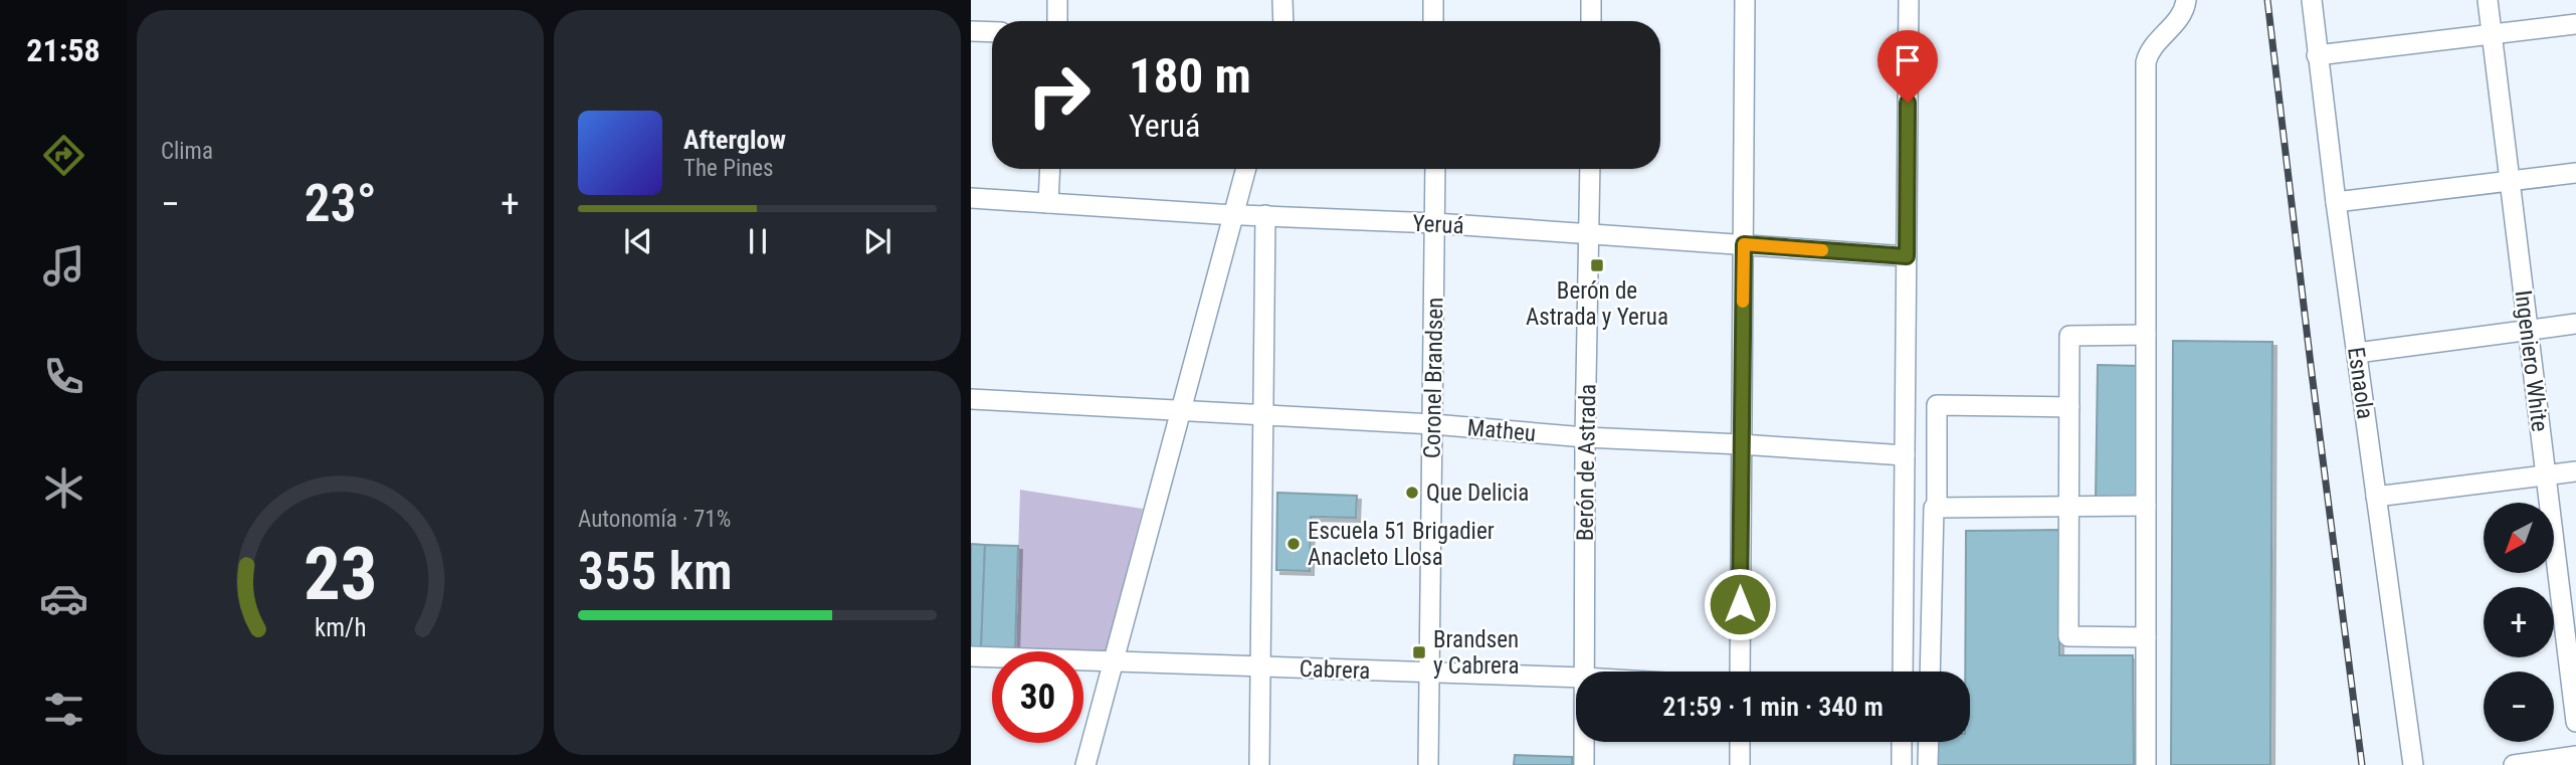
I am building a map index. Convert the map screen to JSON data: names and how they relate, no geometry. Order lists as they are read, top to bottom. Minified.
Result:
{"streets":{"street":["Yeruá","Ingeniero White","Coronel Brandsen","Esnaola","Matheu","Berón de Astrada","Cabrera"]},"crossings":[["Yeruá","Coronel Brandsen"],["Yeruá","Berón de Astrada"],["Coronel Brandsen","Matheu"],["Coronel Brandsen","Cabrera"],["Matheu","Berón de Astrada"]],"places":{"transit":["Berón de Astrada y Yerua","Brandsen y Cabrera"],"other":["Que Delicia","Escuela 51 Brigadier Anacleto Llosa"]},"north":"bottom left","page":{"tabs":"21:58","tile":["Clima",["Autonomía · 71%","355 km"]],"turn":["180 m","Yeruá"],"song":["Afterglow","The Pines"],"heat":["−","23°","+"],"map_buttons":["+","−"],"limit":"30","trip":"21:59 · 1 min · 340 m","gauge":["23","km/h"]}}
